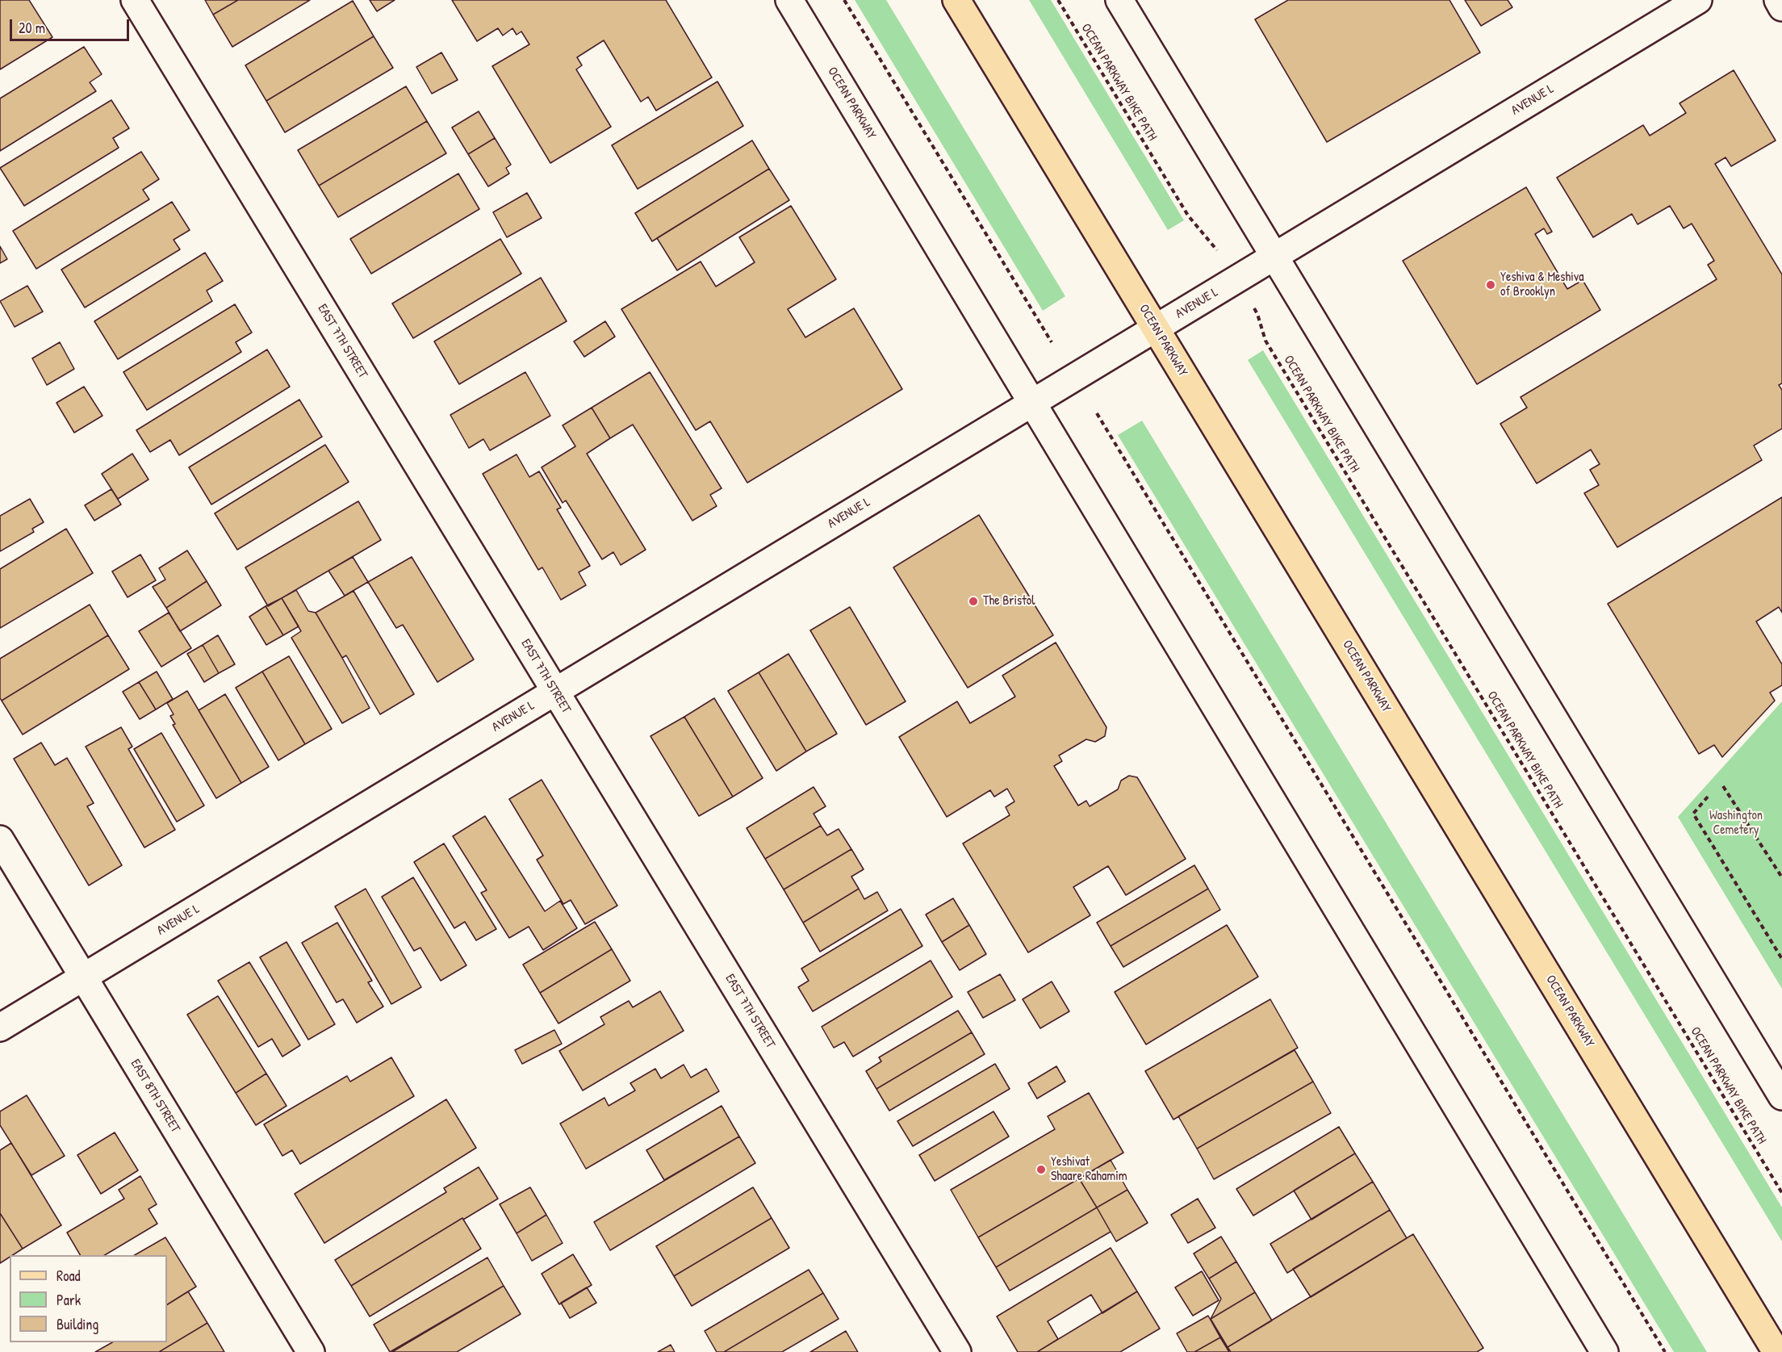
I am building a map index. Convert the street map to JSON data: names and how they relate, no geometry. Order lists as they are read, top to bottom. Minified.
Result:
{"streets":{"main road":["OCEAN PARKWAY"],"street":["AVENUE L","EAST 7TH STREET","EAST 8TH STREET"],"path":["OCEAN PARKWAY BIKE PATH"]},"crossings":[["AVENUE L","OCEAN PARKWAY"],["AVENUE L","EAST 7TH STREET"],["AVENUE L","EAST 8TH STREET"]],"parks":["Washington Cemetery"],"places":["Yeshiva & Meshiva of Brooklyn","The Bristol","Yeshivat Shaare Rahamim"],"legend":["Road","Park","Building"],"scale_bar":"20 m"}
